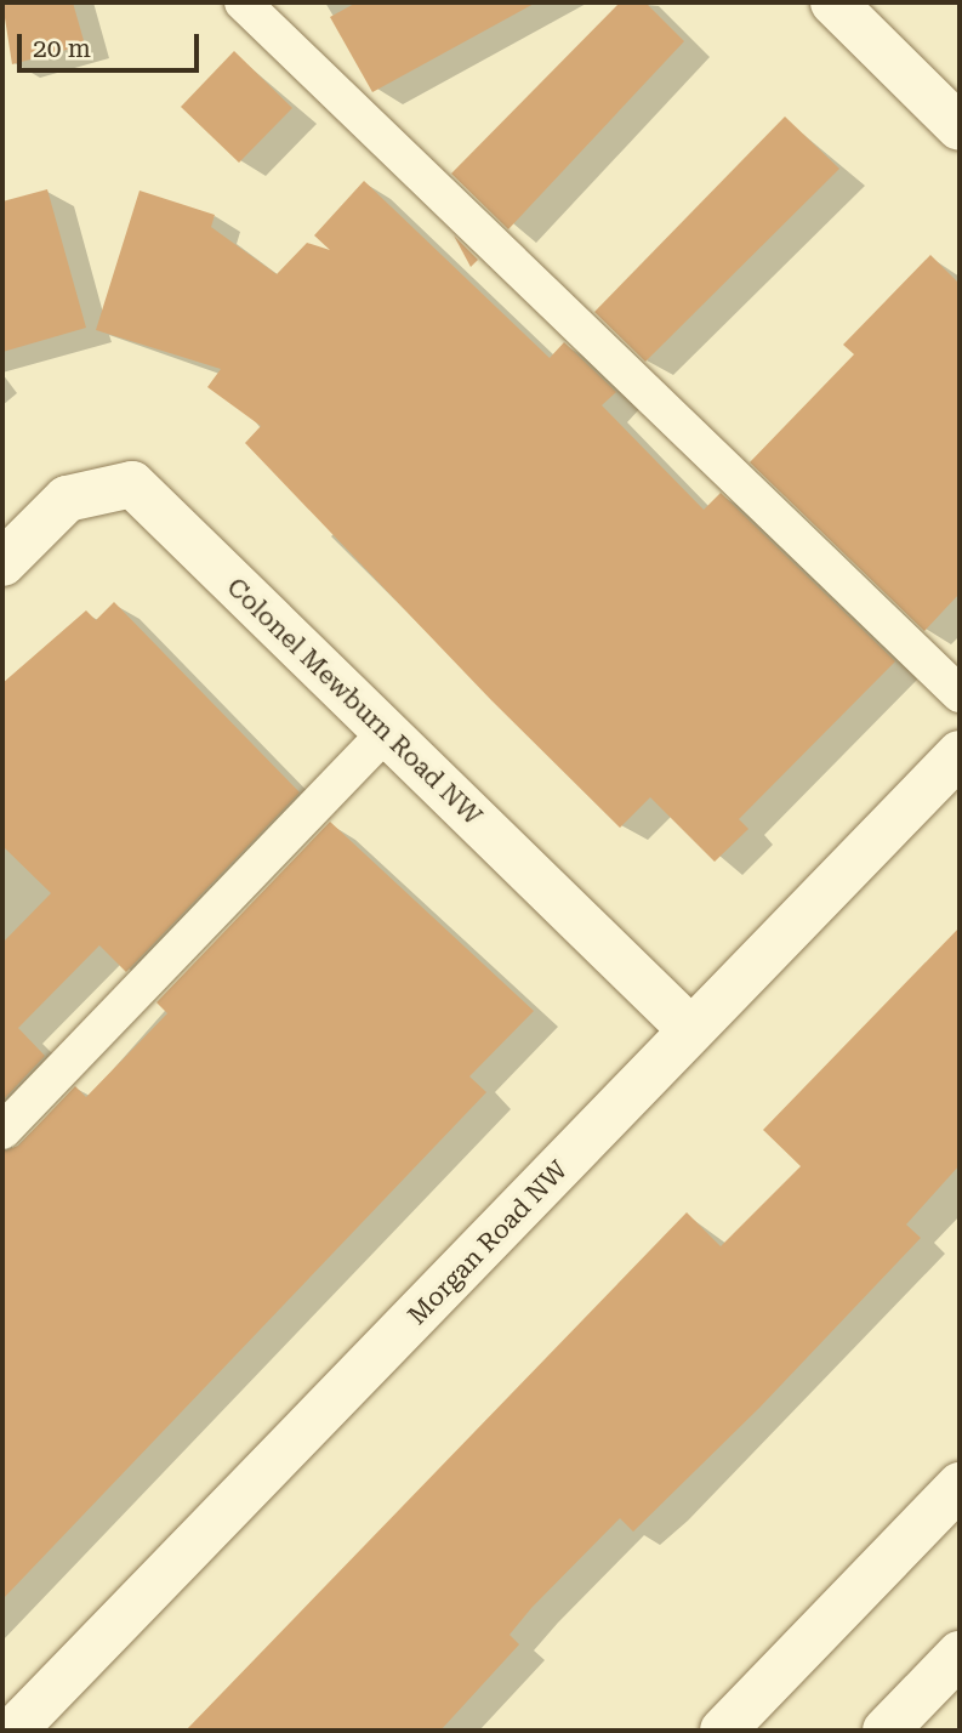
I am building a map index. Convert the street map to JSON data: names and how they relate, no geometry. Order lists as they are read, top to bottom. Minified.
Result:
{"streets":{"street":["Colonel Mewburn Road NW","Morgan Road NW"]},"crossings":[["Colonel Mewburn Road NW","Morgan Road NW"]],"scale_bar":"20 m"}
